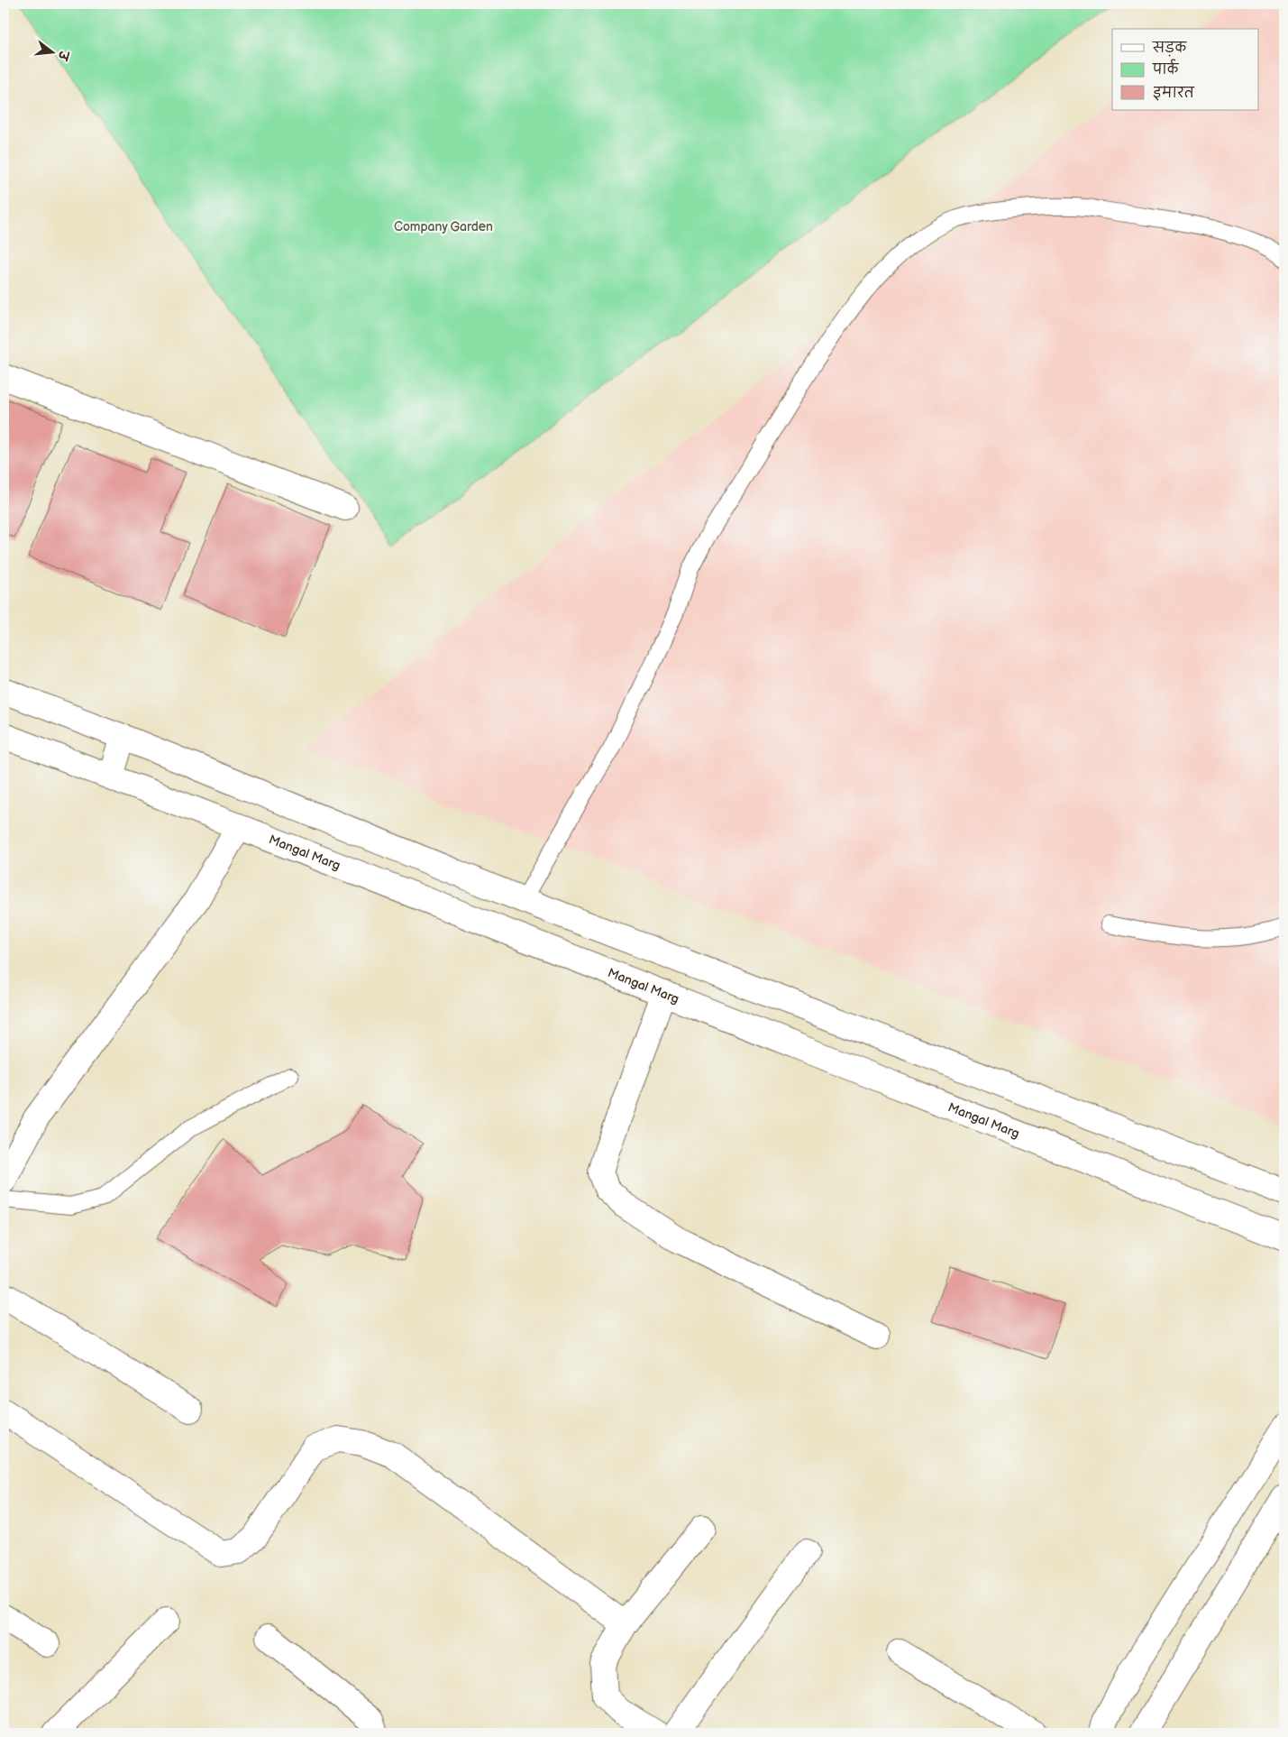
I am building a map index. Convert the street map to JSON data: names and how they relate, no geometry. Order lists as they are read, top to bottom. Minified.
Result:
{"streets":{"street":["Mangal Marg"]},"parks":["Company Garden"],"legend":["सड़क","पार्क","इमारत"],"north":"right"}
